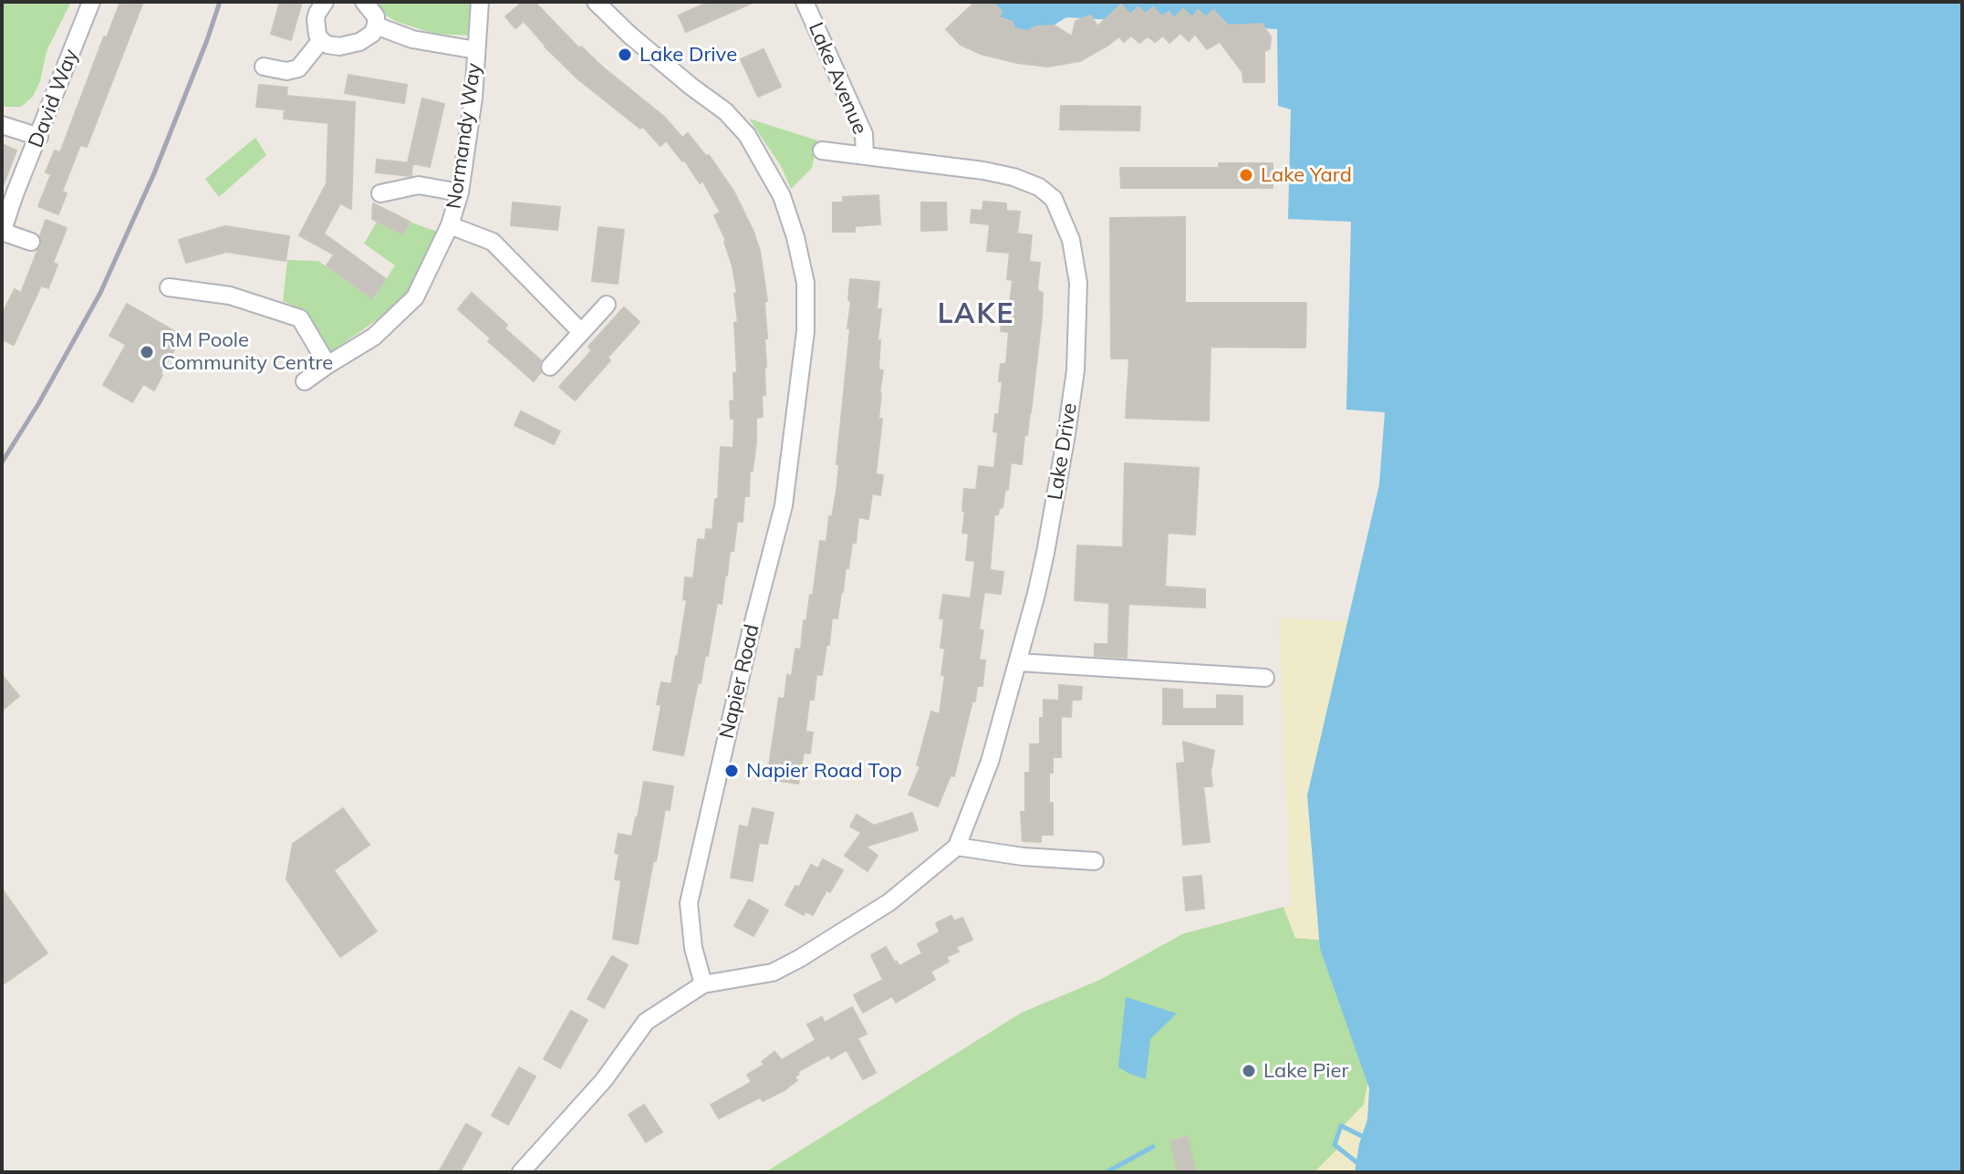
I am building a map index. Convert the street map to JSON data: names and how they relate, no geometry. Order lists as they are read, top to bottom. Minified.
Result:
{"streets":{"street":["Lake Avenue","David Way","Normandy Way","Lake Drive","Napier Road"]},"crossings":[["Lake Avenue","Lake Drive"],["Lake Drive","Napier Road"]],"districts":["LAKE"],"places":["Lake Drive","Lake Yard","RM Poole Community Centre","Napier Road Top","Lake Pier"]}
